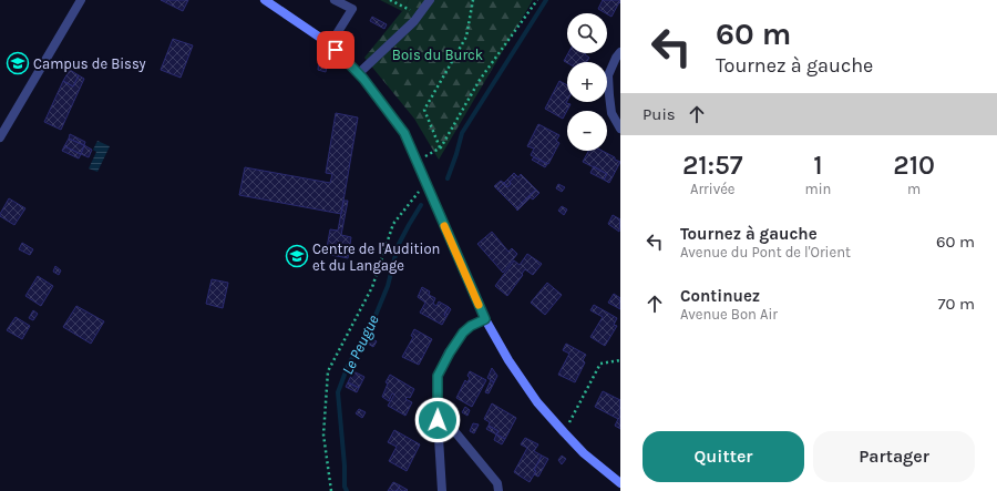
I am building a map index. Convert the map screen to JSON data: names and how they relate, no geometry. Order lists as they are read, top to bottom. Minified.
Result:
{"water":["Le Peugue"],"parks":["Bois du Burck"],"places":{"school or university":["Campus de Bissy","Centre de l'Audition et du Langage"]},"page":{"turn":["60 m","Tournez à gauche"],"map_buttons":["+","−"],"then":"Puis","eta":["21:57","Arrivée","1","min","210","m"],"list":[{"name":"Tournez à gauche","note":"Avenue du Pont de l'Orient","value":"60 m"},{"name":"Continuez","note":"Avenue Bon Air","value":"70 m"}],"buttons":["Quitter","Partager"]}}
